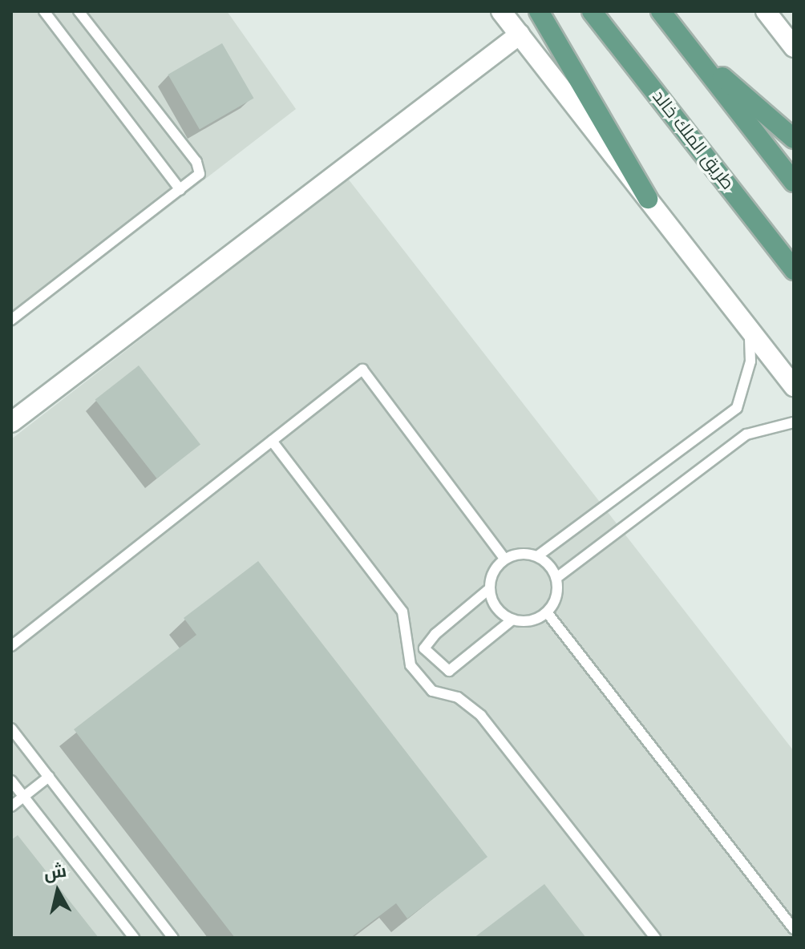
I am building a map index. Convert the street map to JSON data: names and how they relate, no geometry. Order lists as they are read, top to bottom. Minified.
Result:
{"streets":{"main road":["طريق الملك خالد"]},"north":"top"}
